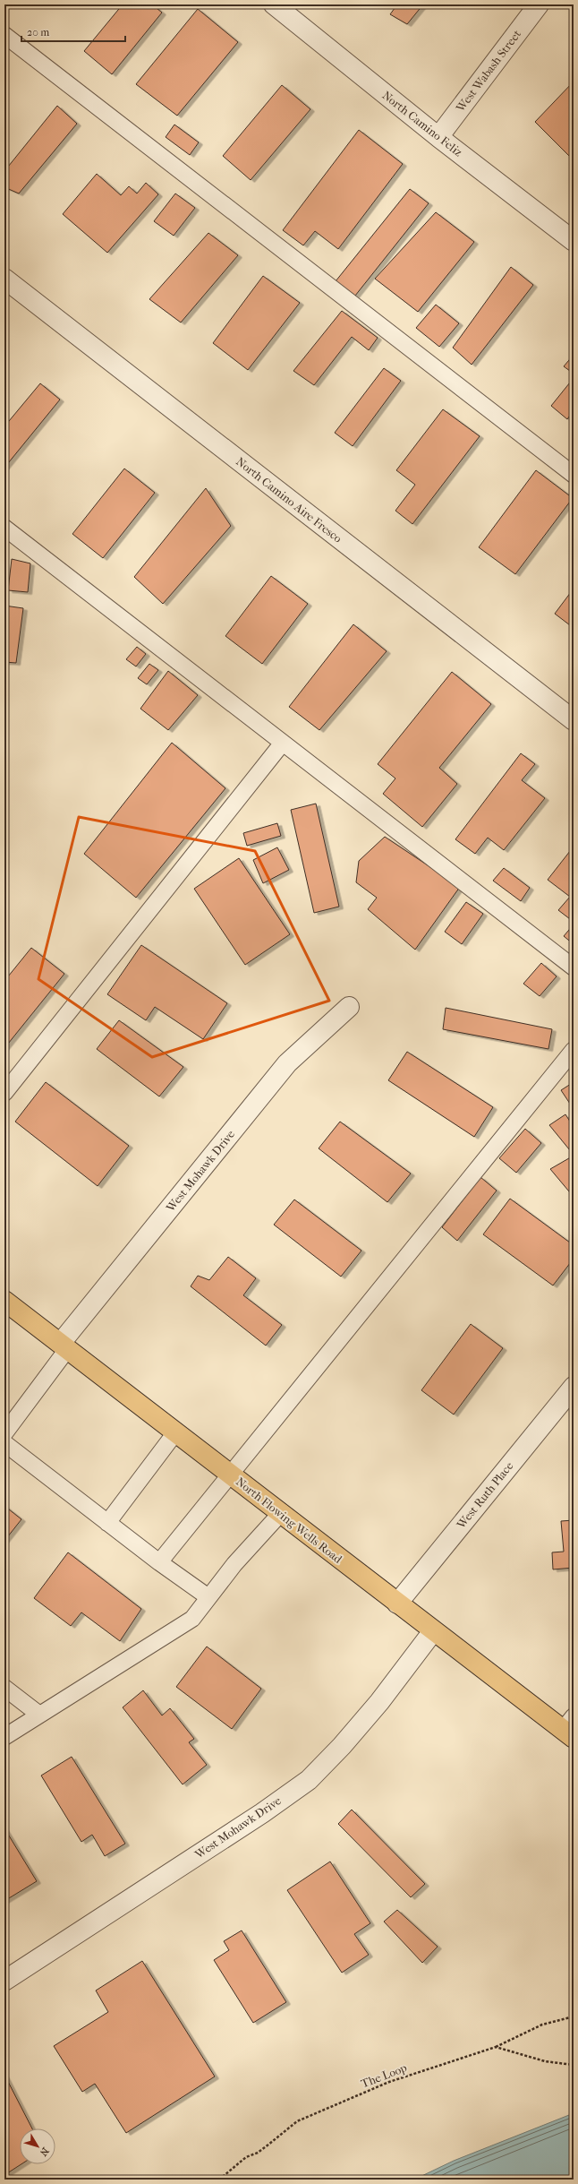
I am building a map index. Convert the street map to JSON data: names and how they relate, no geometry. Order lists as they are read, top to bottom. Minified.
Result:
{"streets":{"main road":["North Flowing Wells Road"],"street":["West Wabash Street","North Camino Feliz","North Camino Aire Fresco","West Mohawk Drive","West Ruth Place"],"path":["The Loop"]},"crossings":[["West Wabash Street","North Camino Feliz"],["West Mohawk Drive","North Flowing Wells Road"],["West Ruth Place","North Flowing Wells Road"]],"scale_bar":"20 m","north":"bottom right"}
